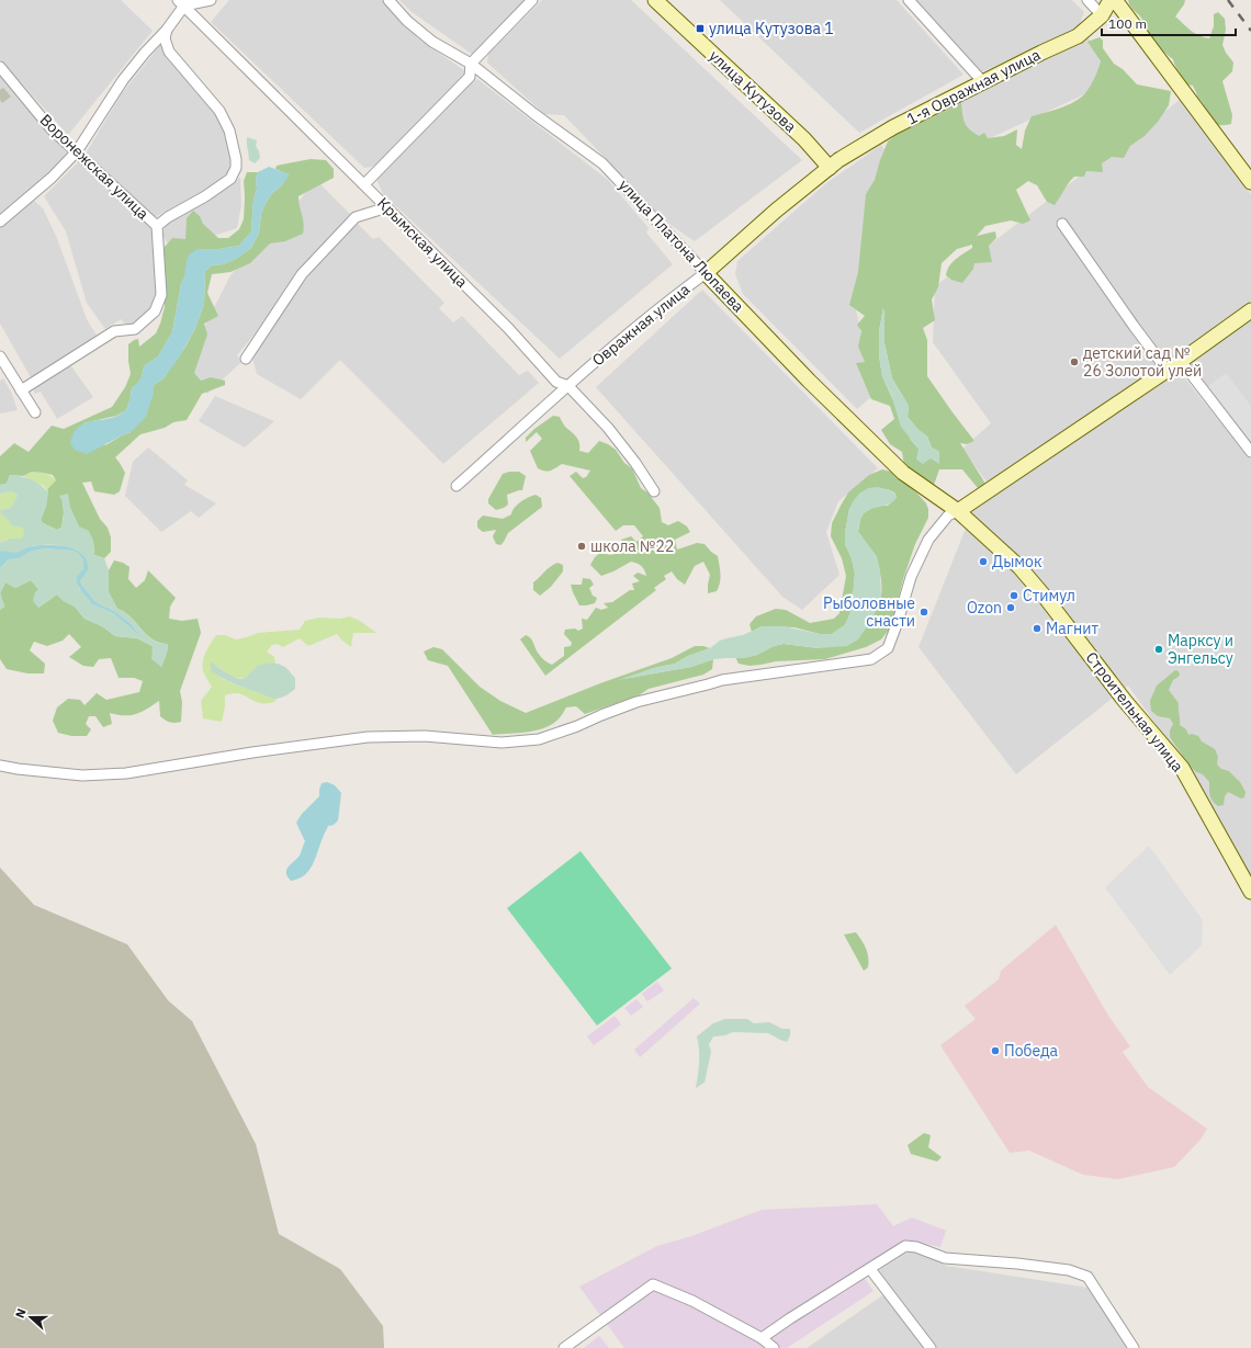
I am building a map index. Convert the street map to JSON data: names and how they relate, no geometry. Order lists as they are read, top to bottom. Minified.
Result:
{"streets":{"street":["1-я Овражная улица","улица Кутузова","Воронежская улица","Крымская улица","улица Платона Люпаева","Овражная улица","Строительная улица"]},"crossings":[["1-я Овражная улица","улица Кутузова"],["1-я Овражная улица","Овражная улица"],["улица Кутузова","Овражная улица"],["Крымская улица","Овражная улица"],["улица Платона Люпаева","Овражная улица"],["улица Платона Люпаева","Строительная улица"]],"places":{"transit":["улица Кутузова 1"],"other":["детский сад № 26 Золотой улей","школа №22","Дымок","Стимул","Ozon","Рыболовные снасти","Магнит","Марксу и Энгельсу","Победа"]},"scale_bar":"100 m","north":"left"}
